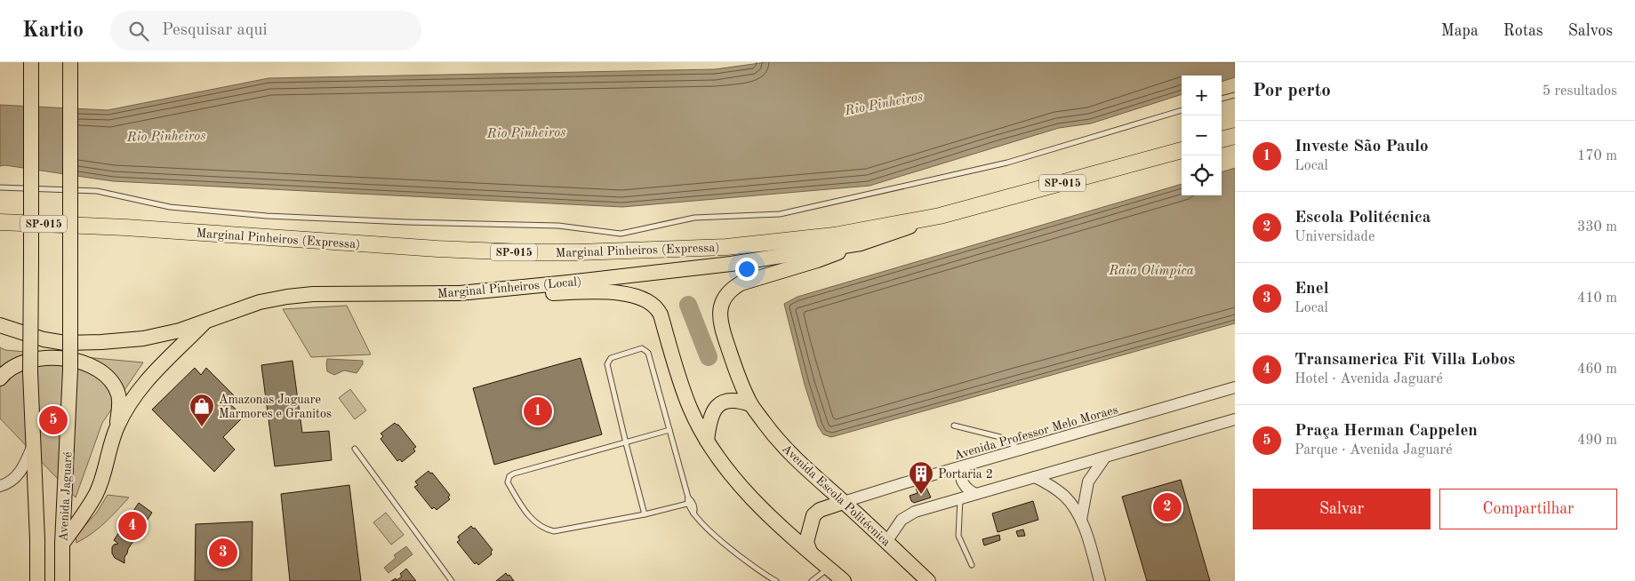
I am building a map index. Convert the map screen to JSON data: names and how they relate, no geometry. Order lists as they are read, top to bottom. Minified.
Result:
{"streets":{"highway":["SP-015","Marginal Pinheiros (Expressa)","Marginal Pinheiros (Local)","Avenida Escola Politécnica","Avenida Jaguaré"],"street":["Avenida Professor Melo Moraes"]},"crossings":[["Marginal Pinheiros (Expressa)","Marginal Pinheiros (Local)"],["Marginal Pinheiros (Local)","Avenida Escola Politécnica"],["Avenida Professor Melo Moraes","Avenida Escola Politécnica"]],"water":["Rio Pinheiros","Raia Olímpica"],"places":{"shop":["Amazonas Jaguare Marmores e Granitos"],"building":["Portaria 2"]},"page":{"header":"Kartio","search":"Pesquisar aqui","nav":["Mapa","Rotas","Salvos"],"heading":["Por perto","5 resultados"],"map_buttons":["+","−"],"list":[{"mark":"1","name":"Investe São Paulo","note":"Local","value":"170 m"},{"mark":"2","name":"Escola Politécnica","note":"Universidade","value":"330 m"},{"mark":"3","name":"Enel","note":"Local","value":"410 m"},{"mark":"4","name":"Transamerica Fit Villa Lobos","note":"Hotel · Avenida Jaguaré","value":"460 m"},{"mark":"5","name":"Praça Herman Cappelen","note":"Parque · Avenida Jaguaré","value":"490 m"}],"pins":["1","5","2","4","3"],"buttons":["Salvar","Compartilhar"]}}
